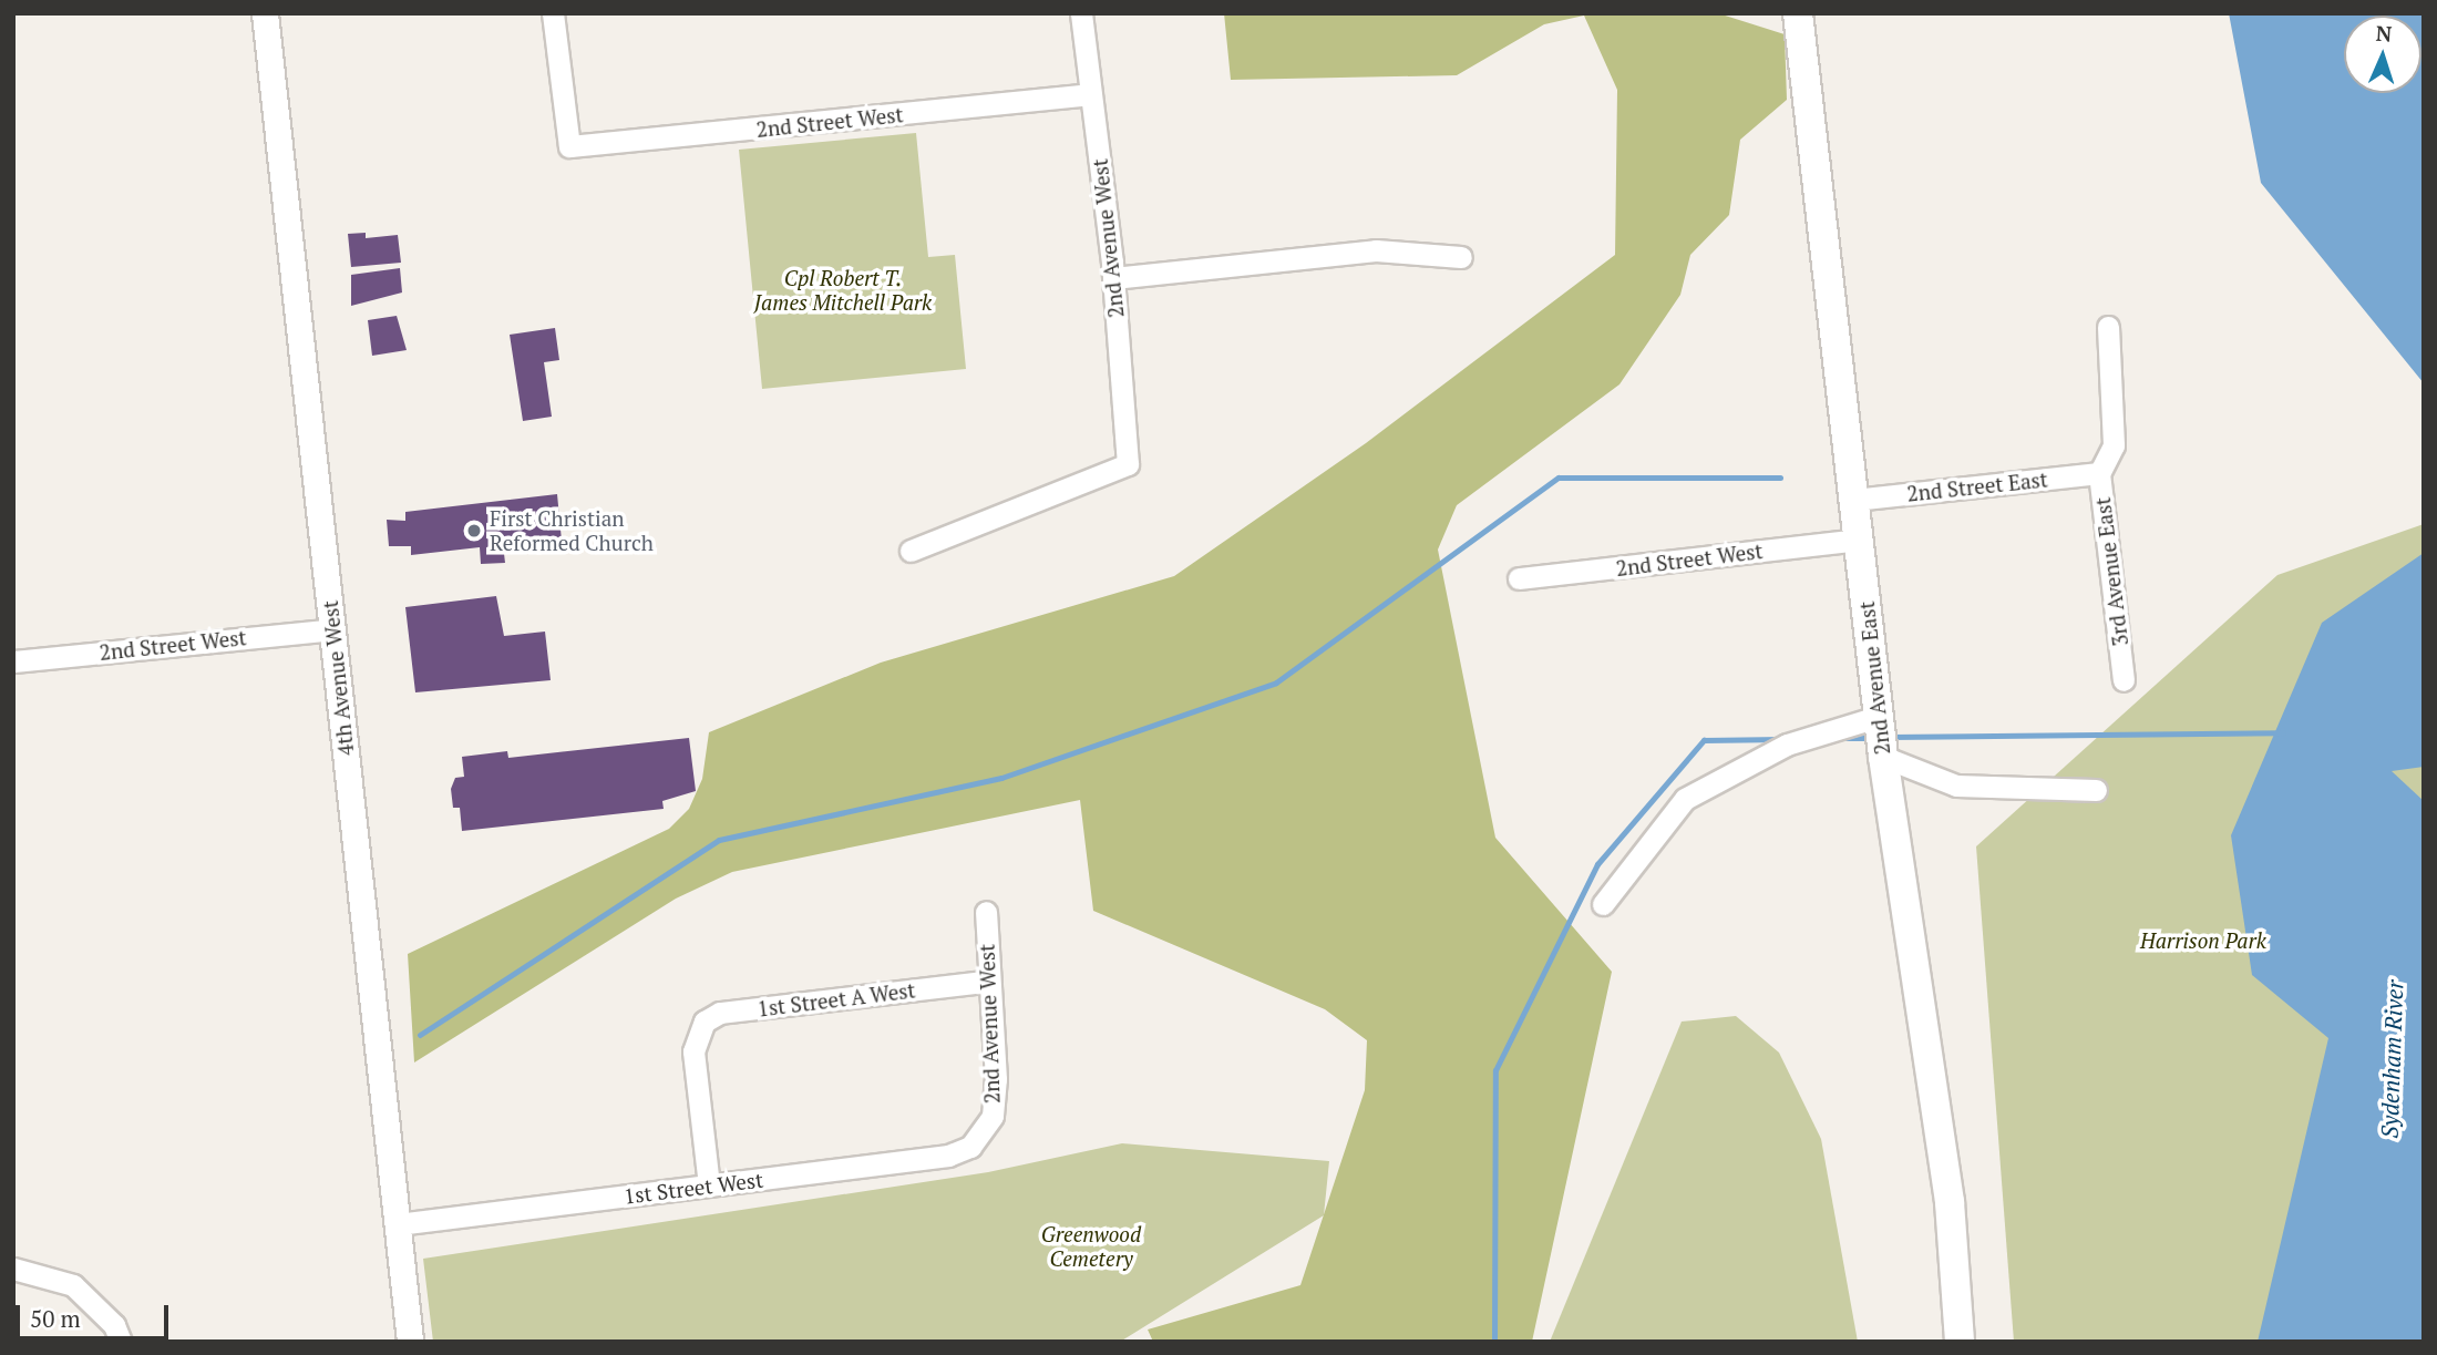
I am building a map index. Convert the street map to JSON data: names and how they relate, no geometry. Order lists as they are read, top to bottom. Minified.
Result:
{"streets":{"main road":["2nd Avenue East"],"street":["2nd Street West","2nd Avenue West","2nd Street East","3rd Avenue East","4th Avenue West","1st Street A West","1st Street West"]},"crossings":[["2nd Street West","2nd Avenue West"],["2nd Street West","4th Avenue West"],["2nd Street West","2nd Avenue East"],["2nd Avenue West","1st Street A West"],["2nd Avenue West","1st Street West"],["2nd Street East","3rd Avenue East"],["2nd Street East","2nd Avenue East"],["4th Avenue West","1st Street West"],["1st Street A West","1st Street West"]],"water":["Sydenham River"],"parks":["Cpl Robert T. James Mitchell Park","Harrison Park","Greenwood Cemetery"],"places":["First Christian Reformed Church"],"scale_bar":"50 m","north":"top"}
